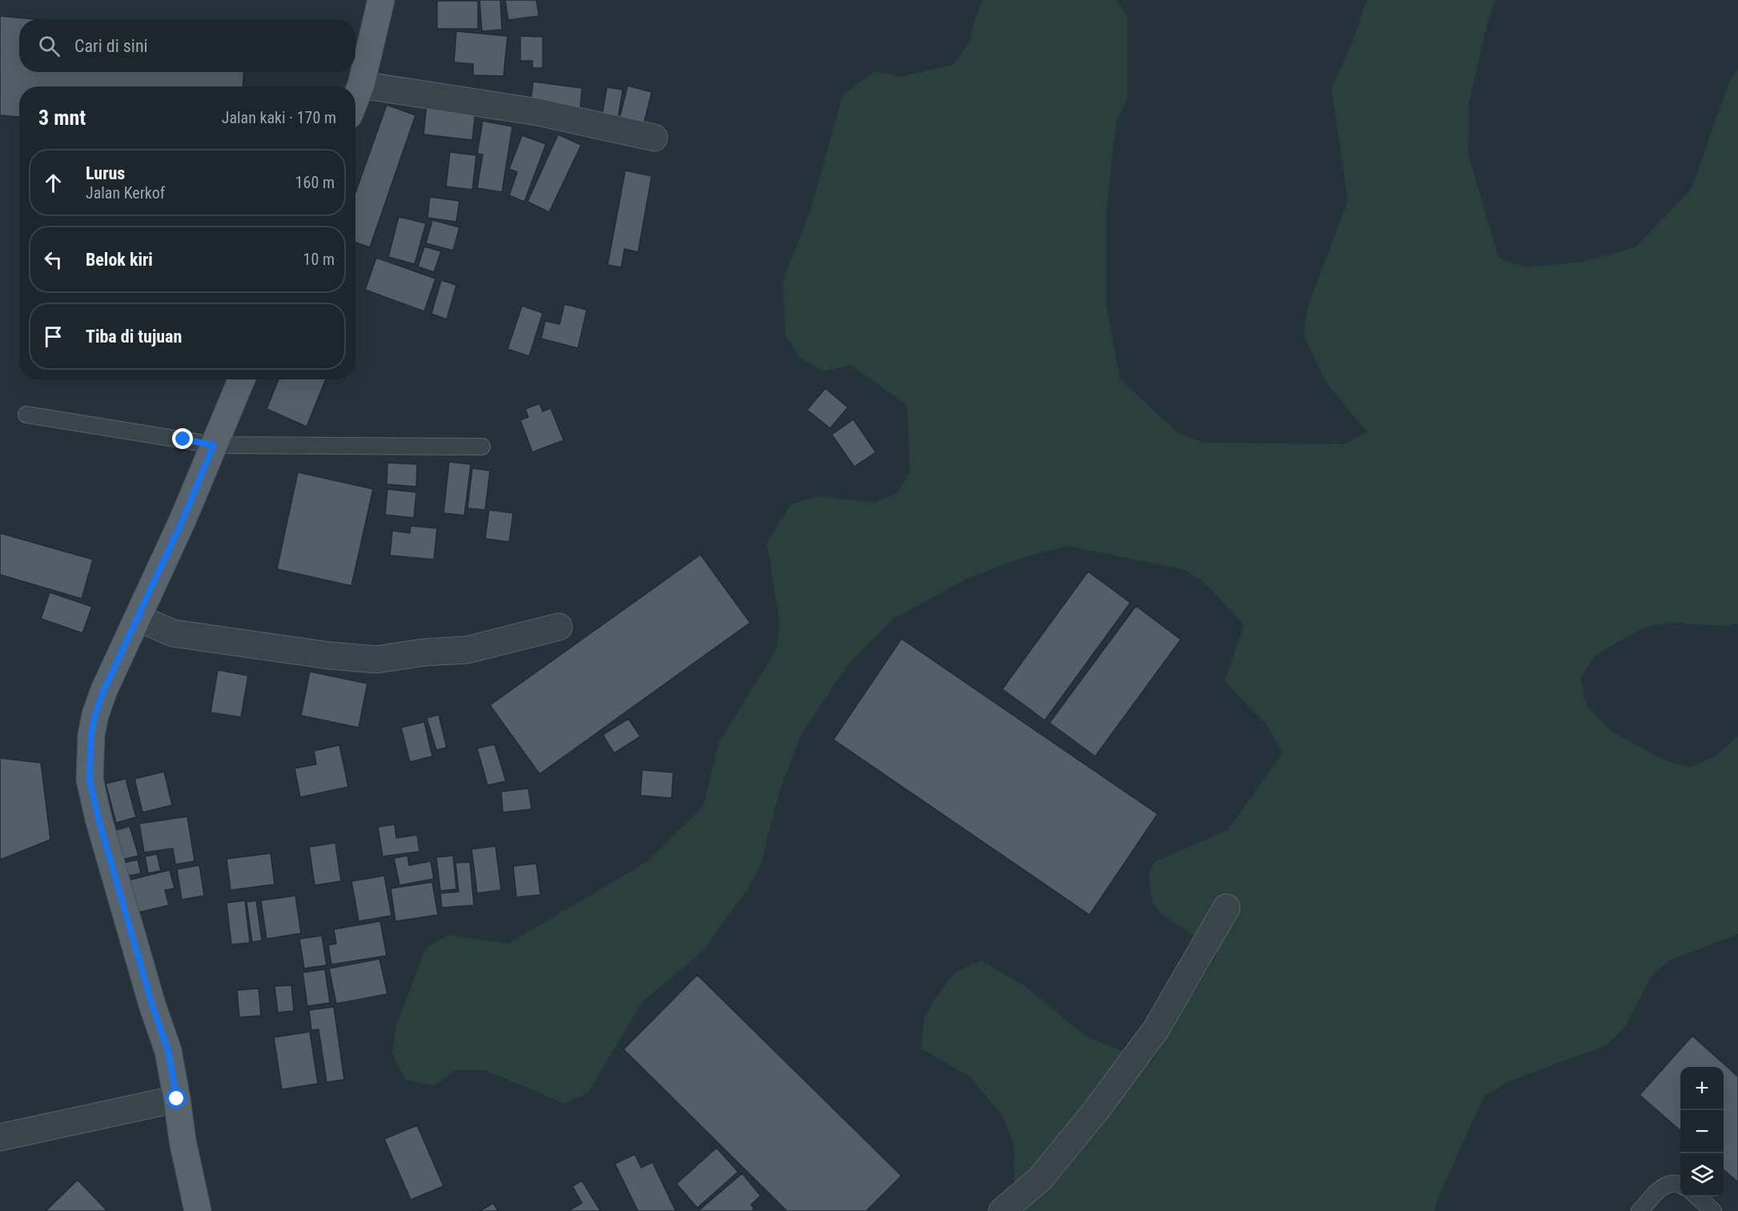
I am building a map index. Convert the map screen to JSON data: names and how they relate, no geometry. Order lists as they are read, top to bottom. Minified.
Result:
{"page":{"search":"Cari di sini","heading":["3 mnt","Jalan kaki · 170 m"],"list":[["Lurus","Jalan Kerkof","160 m"],["Belok kiri","10 m"],"Tiba di tujuan"],"map_buttons":["+","−"]}}
